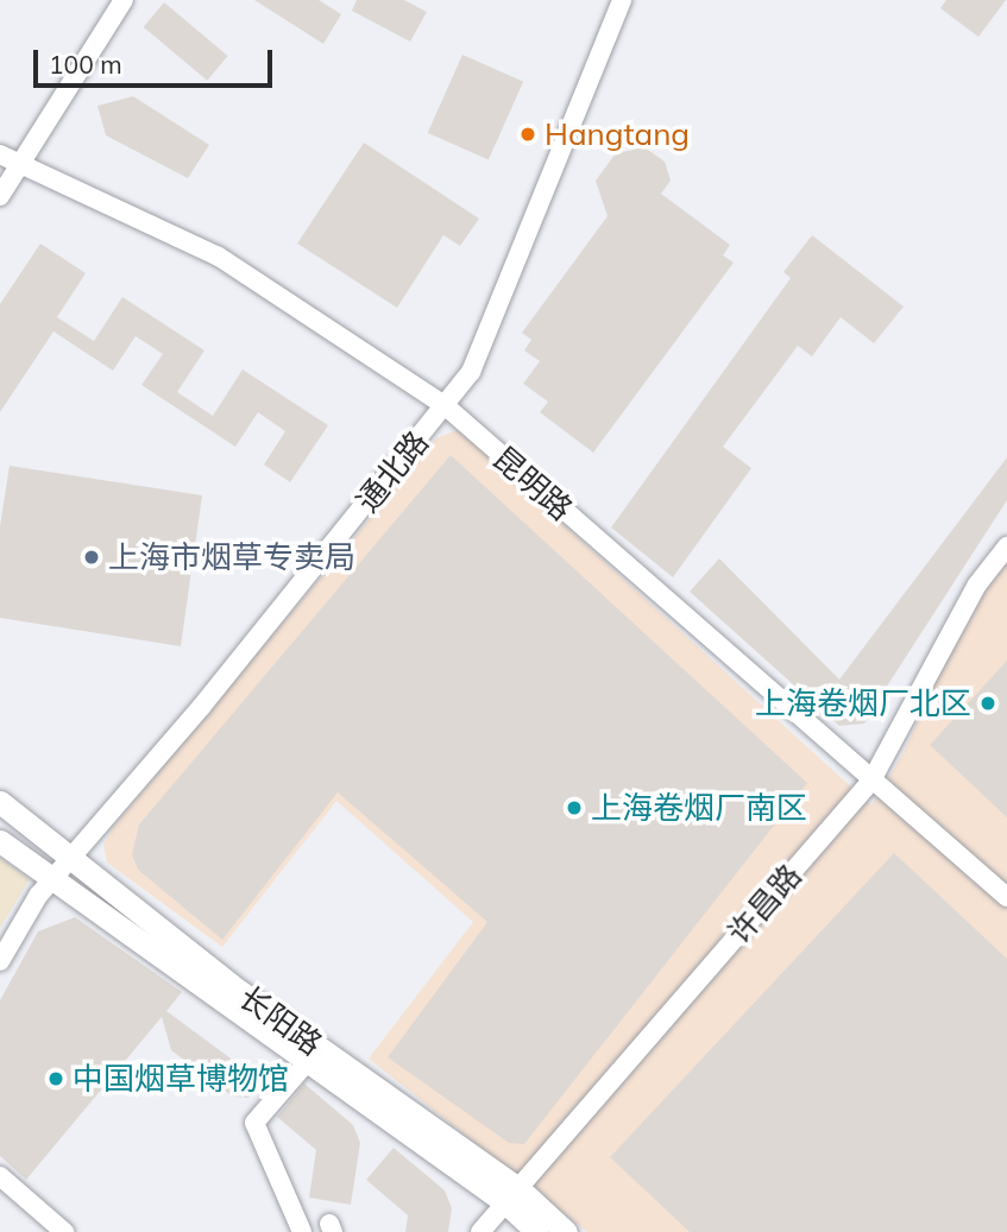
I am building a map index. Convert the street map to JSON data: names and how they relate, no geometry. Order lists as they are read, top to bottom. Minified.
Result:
{"streets":{"main road":["长阳路"],"street":["通北路","昆明路","许昌路"]},"crossings":[["通北路","昆明路"],["通北路","长阳路"],["昆明路","许昌路"],["许昌路","长阳路"]],"places":["Hangtang","上海市烟草专卖局","上海卷烟厂北区","上海卷烟厂南区","中国烟草博物馆"],"scale_bar":"100 m"}
